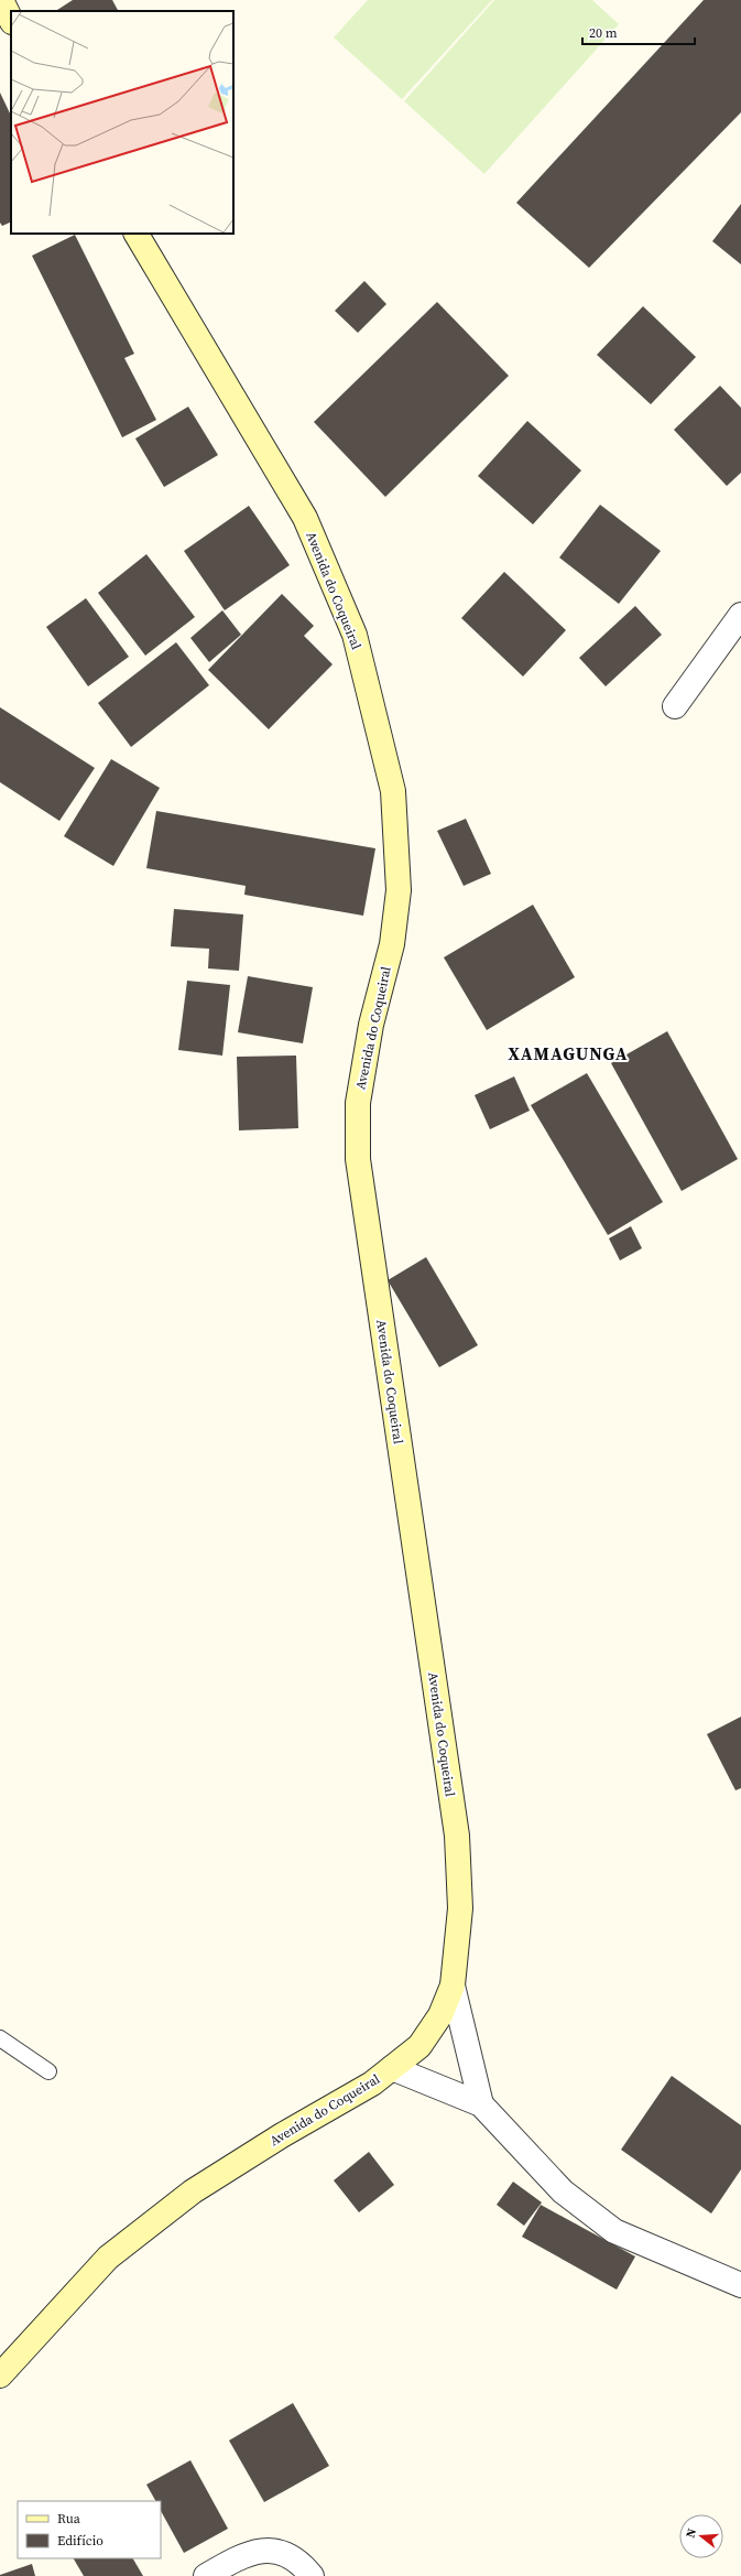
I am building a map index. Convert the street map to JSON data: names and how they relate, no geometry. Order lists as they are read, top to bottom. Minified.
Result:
{"streets":{"main road":["Avenida do Coqueiral"]},"districts":["XAMAGUNGA"],"legend":["Rua","Edifício"],"scale_bar":"20 m","north":"left"}
